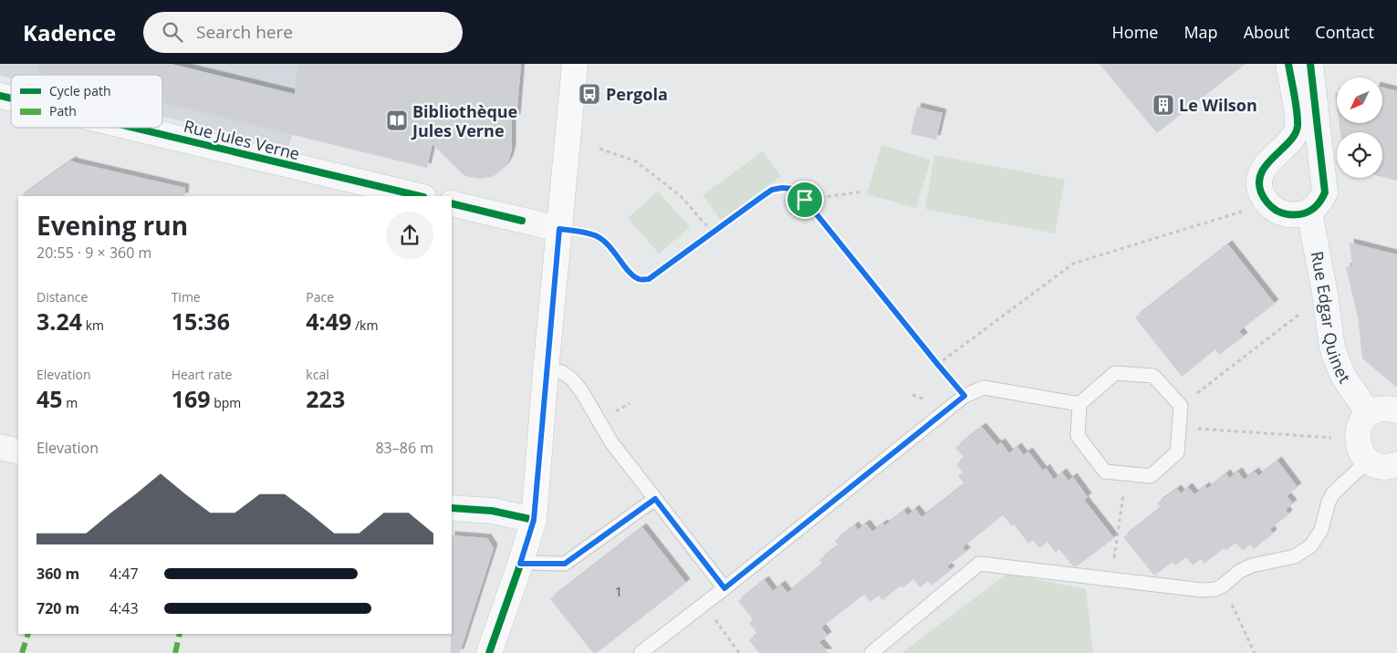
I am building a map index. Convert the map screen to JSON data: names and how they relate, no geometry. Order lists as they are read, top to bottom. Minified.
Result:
{"streets":{"street":["Rue Jules Verne","Rue Edgar Quinet"]},"places":{"bus stop":["Pergola"],"building":["Le Wilson"],"library":["Bibliothèque Jules Verne"]},"house_numbers":["1"],"legend":["Cycle path","Path"],"north":"bottom left","page":{"header":"Kadence","search":"Search here","nav":["Home","Map","About","Contact"],"heading":["Evening run","20:55 · 9 × 360 m"],"stats":[["Distance","3.24 km"],["Time","15:36"],["Pace","4:49 /km"],["Elevation","45 m"],["Heart rate","169 bpm"],["kcal","223"]],"chart":["Elevation","83–86 m"],"list":[{"name":"360 m","note":"4:47"},{"name":"720 m","note":"4:43"}]}}
